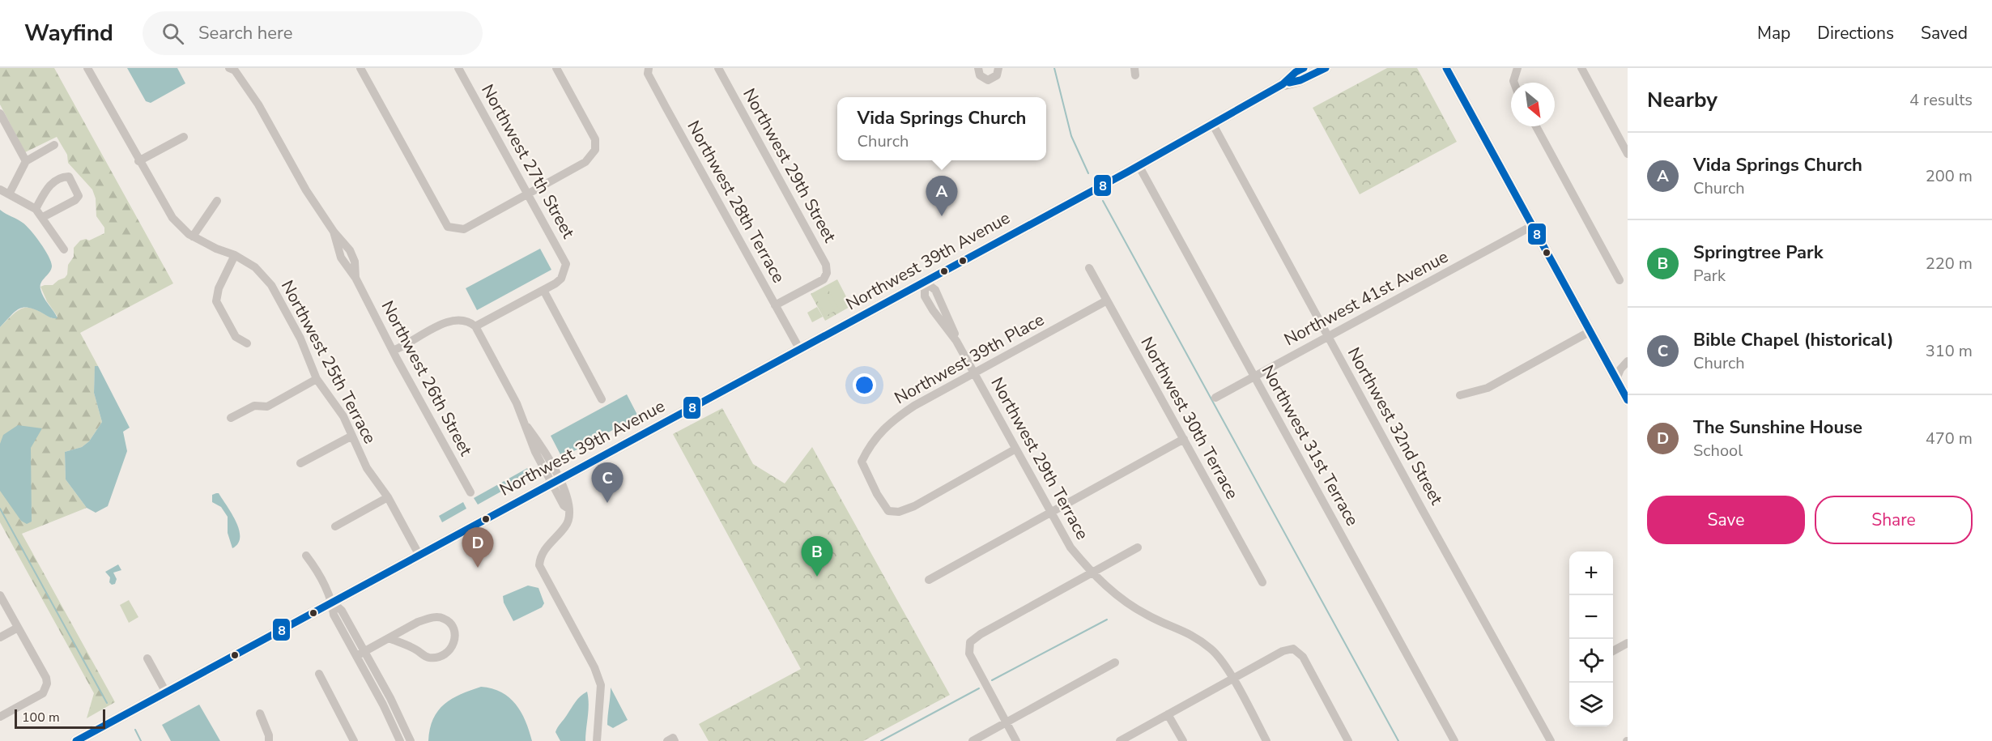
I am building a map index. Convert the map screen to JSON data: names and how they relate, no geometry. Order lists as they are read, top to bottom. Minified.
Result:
{"streets":{"main road":["Northwest 39th Avenue"],"street":["Northwest 27th Street","Northwest 29th Street","Northwest 28th Terrace","Northwest 41st Avenue","Northwest 39th Place","Northwest 25th Terrace","Northwest 26th Street","Northwest 30th Terrace","Northwest 32nd Street","Northwest 31st Terrace","Northwest 29th Terrace"]},"crossings":[["Northwest 29th Street","Northwest 28th Terrace"],["Northwest 28th Terrace","Northwest 39th Avenue"],["Northwest 39th Avenue","Northwest 25th Terrace"],["Northwest 39th Avenue","Northwest 32nd Street"],["Northwest 39th Avenue","Northwest 31st Terrace"],["Northwest 39th Avenue","Northwest 29th Terrace"],["Northwest 41st Avenue","Northwest 32nd Street"],["Northwest 41st Avenue","Northwest 31st Terrace"],["Northwest 39th Place","Northwest 30th Terrace"],["Northwest 39th Place","Northwest 29th Terrace"]],"lines":["transit line 8"],"scale_bar":"100 m","north":"bottom right","page":{"header":"Wayfind","search":"Search here","nav":["Map","Directions","Saved"],"heading":["Nearby","4 results"],"popup":["Vida Springs Church","Church"],"list":[{"mark":"A","name":"Vida Springs Church","note":"Church","value":"200 m"},{"mark":"B","name":"Springtree Park","note":"Park","value":"220 m"},{"mark":"C","name":"Bible Chapel (historical)","note":"Church","value":"310 m"},{"mark":"D","name":"The Sunshine House","note":"School","value":"470 m"}],"pins":["A","C","D","B"],"buttons":["Save","Share"],"map_buttons":["+","−"],"scale":"100 m"}}
